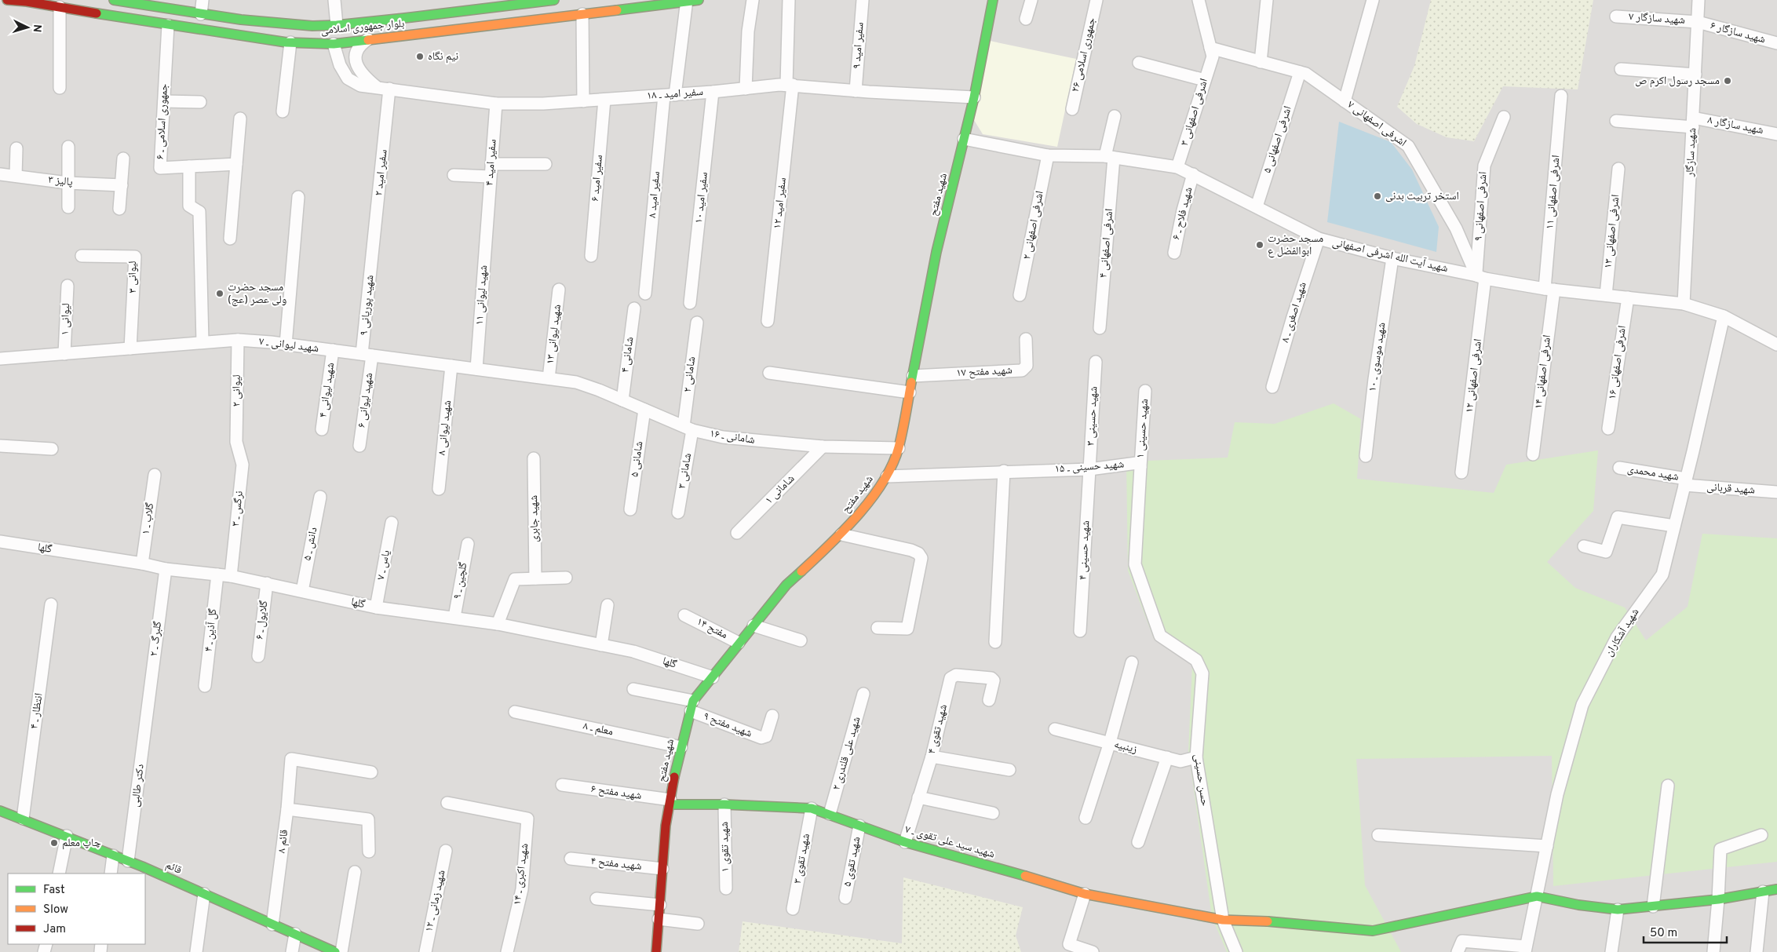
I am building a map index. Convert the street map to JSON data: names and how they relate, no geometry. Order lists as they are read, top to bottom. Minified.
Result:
{"streets":{"street":["شهید سازگار ۷","بلوار جمهوری اسلامی","شهید سازگار ۶","سفیر امید ۹","جمهوری اسلامی ۲۶","سفیر امید ـ ۱۸","اشرفی اصفهانی ۳","جمهوری اسلامی ـ ۶","اشرفی اصفهانی ۷","شهید سازگار ۸","اشرفی اصفهانی ۵","شهید سازگار","سفیر امید ۴","سفیر امید ۲","سفیر امید ۶","پالیز ۳","اشرفی اصفهانی ۱۱","سفیر امید ۸","شهید مفتح","سفیر امید ۱۰","سفیر امید ۱۲","اشرفی اصفهانی ۹","شهید فلاح ـ ۶","اشرفی اصفهانی ۲","اشرفی اصفهانی ۱۳","اشرفی اصفهانی ۴","شهید آیت الله اشرفی اصفهانی","لیوانی ۳","شهید لیوانی ۱۱","شهید پوریانی ۹","شهید اصغری ـ ۸","لیوانی ۱","شهید لیوانی ۱۳","شهید لیوانی ـ ۷","شامانی ۴","شهید موسوی ـ ۱۰","اشرفی اصفهانی ۱۶","شهید مفتح ۱۷","اشرفی اصفهانی ۱۴","شامانی ۲","اشرفی اصفهانی ۱۲","شهید لیوانی ۴","لیوانی ۲","شهید لیوانی ۶","شهید حسینی ۳","شهید لیوانی ۸","شهید حسینی ۱","شامانی ـ ۱۶","شامانی ۵","شهید حسینی ـ ۱۵","شامانی ۳","شهید محمدی","شهید قربانی","شامانی ۱","نرگس ـ ۳","گلاب ـ ۱","شهید جابری","دانش ـ ۵","گلها","شهید حسینی ۴","یاس ـ ۷","گلچین ـ ۹","گلایول ـ ۶","مفتح ۱۴","گل آذین ـ ۴","شهید آشکاران","گلبرگ ـ ۲","انتظار ـ ۴","شهید مفتح ۹","معلم ـ ۸","شهید تقوی ۴","زینبیه","شهید علی قلندری ۲","حسن حسینی","دکتر طالبی","شهید مفتح ۶","قائم ۸","شهید سید علی تقوی ـ ۷","شهید تقوی ۱","شهید تقوی ۳","شهید تقوی ۵","شهید مفتح ۴","قائم","شهید اکبری ـ ۱۴","شهید زمانی ـ ۱۲"]},"crossings":[["شهید سازگار ۷","شهید سازگار ۶"],["شهید سازگار ۷","شهید سازگار"],["بلوار جمهوری اسلامی","سفیر امید ـ ۱۸"],["بلوار جمهوری اسلامی","جمهوری اسلامی ـ ۶"],["بلوار جمهوری اسلامی","سفیر امید ۸"],["شهید سازگار ۶","شهید سازگار"],["سفیر امید ۹","سفیر امید ـ ۱۸"],["سفیر امید ـ ۱۸","سفیر امید ۴"],["سفیر امید ـ ۱۸","سفیر امید ۲"],["سفیر امید ـ ۱۸","سفیر امید ۶"],["سفیر امید ـ ۱۸","سفیر امید ۸"],["سفیر امید ـ ۱۸","شهید مفتح"],["سفیر امید ـ ۱۸","سفیر امید ۱۰"],["سفیر امید ـ ۱۸","سفیر امید ۱۲"],["اشرفی اصفهانی ۳","اشرفی اصفهانی ۷"],["اشرفی اصفهانی ۳","شهید آیت الله اشرفی اصفهانی"],["اشرفی اصفهانی ۷","اشرفی اصفهانی ۵"],["اشرفی اصفهانی ۷","اشرفی اصفهانی ۹"],["اشرفی اصفهانی ۷","شهید آیت الله اشرفی اصفهانی"],["اشرفی اصفهانی ۷","اشرفی اصفهانی ۱۲"],["شهید سازگار ۸","شهید سازگار"],["اشرفی اصفهانی ۵","شهید آیت الله اشرفی اصفهانی"],["شهید سازگار","شهید آیت الله اشرفی اصفهانی"],["سفیر امید ۴","شهید لیوانی ۱۱"],["سفیر امید ۲","شهید پوریانی ۹"],["اشرفی اصفهانی ۱۱","شهید آیت الله اشرفی اصفهانی"],["اشرفی اصفهانی ۱۱","اشرفی اصفهانی ۱۴"],["شهید مفتح","شهید آیت الله اشرفی اصفهانی"],["شهید مفتح","شهید مفتح ۱۷"],["شهید مفتح","شامانی ـ ۱۶"],["شهید مفتح","شهید حسینی ـ ۱۵"],["شهید مفتح","گلها"],["شهید مفتح","مفتح ۱۴"],["شهید مفتح","شهید مفتح ۹"],["شهید مفتح","معلم ـ ۸"],["شهید مفتح","شهید مفتح ۶"],["شهید مفتح","شهید سید علی تقوی ـ ۷"],["شهید مفتح","شهید مفتح ۴"],["اشرفی اصفهانی ۹","شهید آیت الله اشرفی اصفهانی"],["اشرفی اصفهانی ۹","اشرفی اصفهانی ۱۲"],["شهید فلاح ـ ۶","شهید آیت الله اشرفی اصفهانی"],["اشرفی اصفهانی ۲","شهید آیت الله اشرفی اصفهانی"],["اشرفی اصفهانی ۱۳","شهید آیت الله اشرفی اصفهانی"],["اشرفی اصفهانی ۴","شهید آیت الله اشرفی اصفهانی"],["شهید آیت الله اشرفی اصفهانی","شهید اصغری ـ ۸"],["شهید آیت الله اشرفی اصفهانی","شهید موسوی ـ ۱۰"],["شهید آیت الله اشرفی اصفهانی","اشرفی اصفهانی ۱۶"],["شهید آیت الله اشرفی اصفهانی","اشرفی اصفهانی ۱۴"],["شهید آیت الله اشرفی اصفهانی","اشرفی اصفهانی ۱۲"],["شهید آیت الله اشرفی اصفهانی","شهید آشکاران"],["لیوانی ۳","شهید لیوانی ـ ۷"],["شهید لیوانی ۱۱","شهید لیوانی ـ ۷"],["شهید پوریانی ۹","شهید لیوانی ـ ۷"],["شهید پوریانی ۹","شهید لیوانی ۶"],["لیوانی ۱","شهید لیوانی ـ ۷"],["شهید لیوانی ۱۳","شهید لیوانی ـ ۷"],["شهید لیوانی ـ ۷","شهید لیوانی ۴"],["شهید لیوانی ـ ۷","لیوانی ۲"],["شهید لیوانی ـ ۷","شهید لیوانی ۶"],["شهید لیوانی ـ ۷","شهید لیوانی ۸"],["شهید لیوانی ـ ۷","شامانی ـ ۱۶"],["شامانی ۴","شامانی ـ ۱۶"],["شامانی ۲","شامانی ـ ۱۶"],["شامانی ۲","شامانی ۳"],["لیوانی ۲","نرگس ـ ۳"],["شهید حسینی ۳","شهید حسینی ـ ۱۵"],["شهید حسینی ۳","شهید حسینی ۴"],["شهید حسینی ۱","شهید حسینی ـ ۱۵"],["شامانی ـ ۱۶","شامانی ۵"],["شامانی ـ ۱۶","شامانی ۳"],["شامانی ـ ۱۶","شامانی ۱"],["شهید حسینی ـ ۱۵","شهید حسینی ۴"],["شهید حسینی ـ ۱۵","حسن حسینی"],["شهید محمدی","شهید قربانی"],["شهید محمدی","شهید آشکاران"],["شهید قربانی","شهید آشکاران"],["نرگس ـ ۳","گلها"],["گلاب ـ ۱","گلها"],["دانش ـ ۵","گلها"],["گلها","یاس ـ ۷"],["گلها","گلچین ـ ۹"],["گلها","گلایول ـ ۶"],["گلها","گل آذین ـ ۴"],["گلها","گلبرگ ـ ۲"],["شهید آشکاران","شهید سید علی تقوی ـ ۷"],["گلبرگ ـ ۲","دکتر طالبی"],["انتظار ـ ۴","قائم"],["شهید تقوی ۴","شهید سید علی تقوی ـ ۷"],["زینبیه","حسن حسینی"],["شهید علی قلندری ۲","شهید سید علی تقوی ـ ۷"],["حسن حسینی","شهید سید علی تقوی ـ ۷"],["دکتر طالبی","قائم"],["شهید مفتح ۶","شهید سید علی تقوی ـ ۷"],["قائم ۸","قائم"],["شهید سید علی تقوی ـ ۷","شهید تقوی ۱"],["شهید سید علی تقوی ـ ۷","شهید تقوی ۳"],["شهید سید علی تقوی ـ ۷","شهید تقوی ۵"]],"places":["نیم نگاه","مسجد رسول اکرم ص","استخر تربیت بدنی","مسجد حضرت ابوالفضل ع","مسجد حضرت ولی عصر (عج)","چاپ معلم"],"legend":["Fast","Slow","Jam"],"scale_bar":"50 m","north":"right"}
